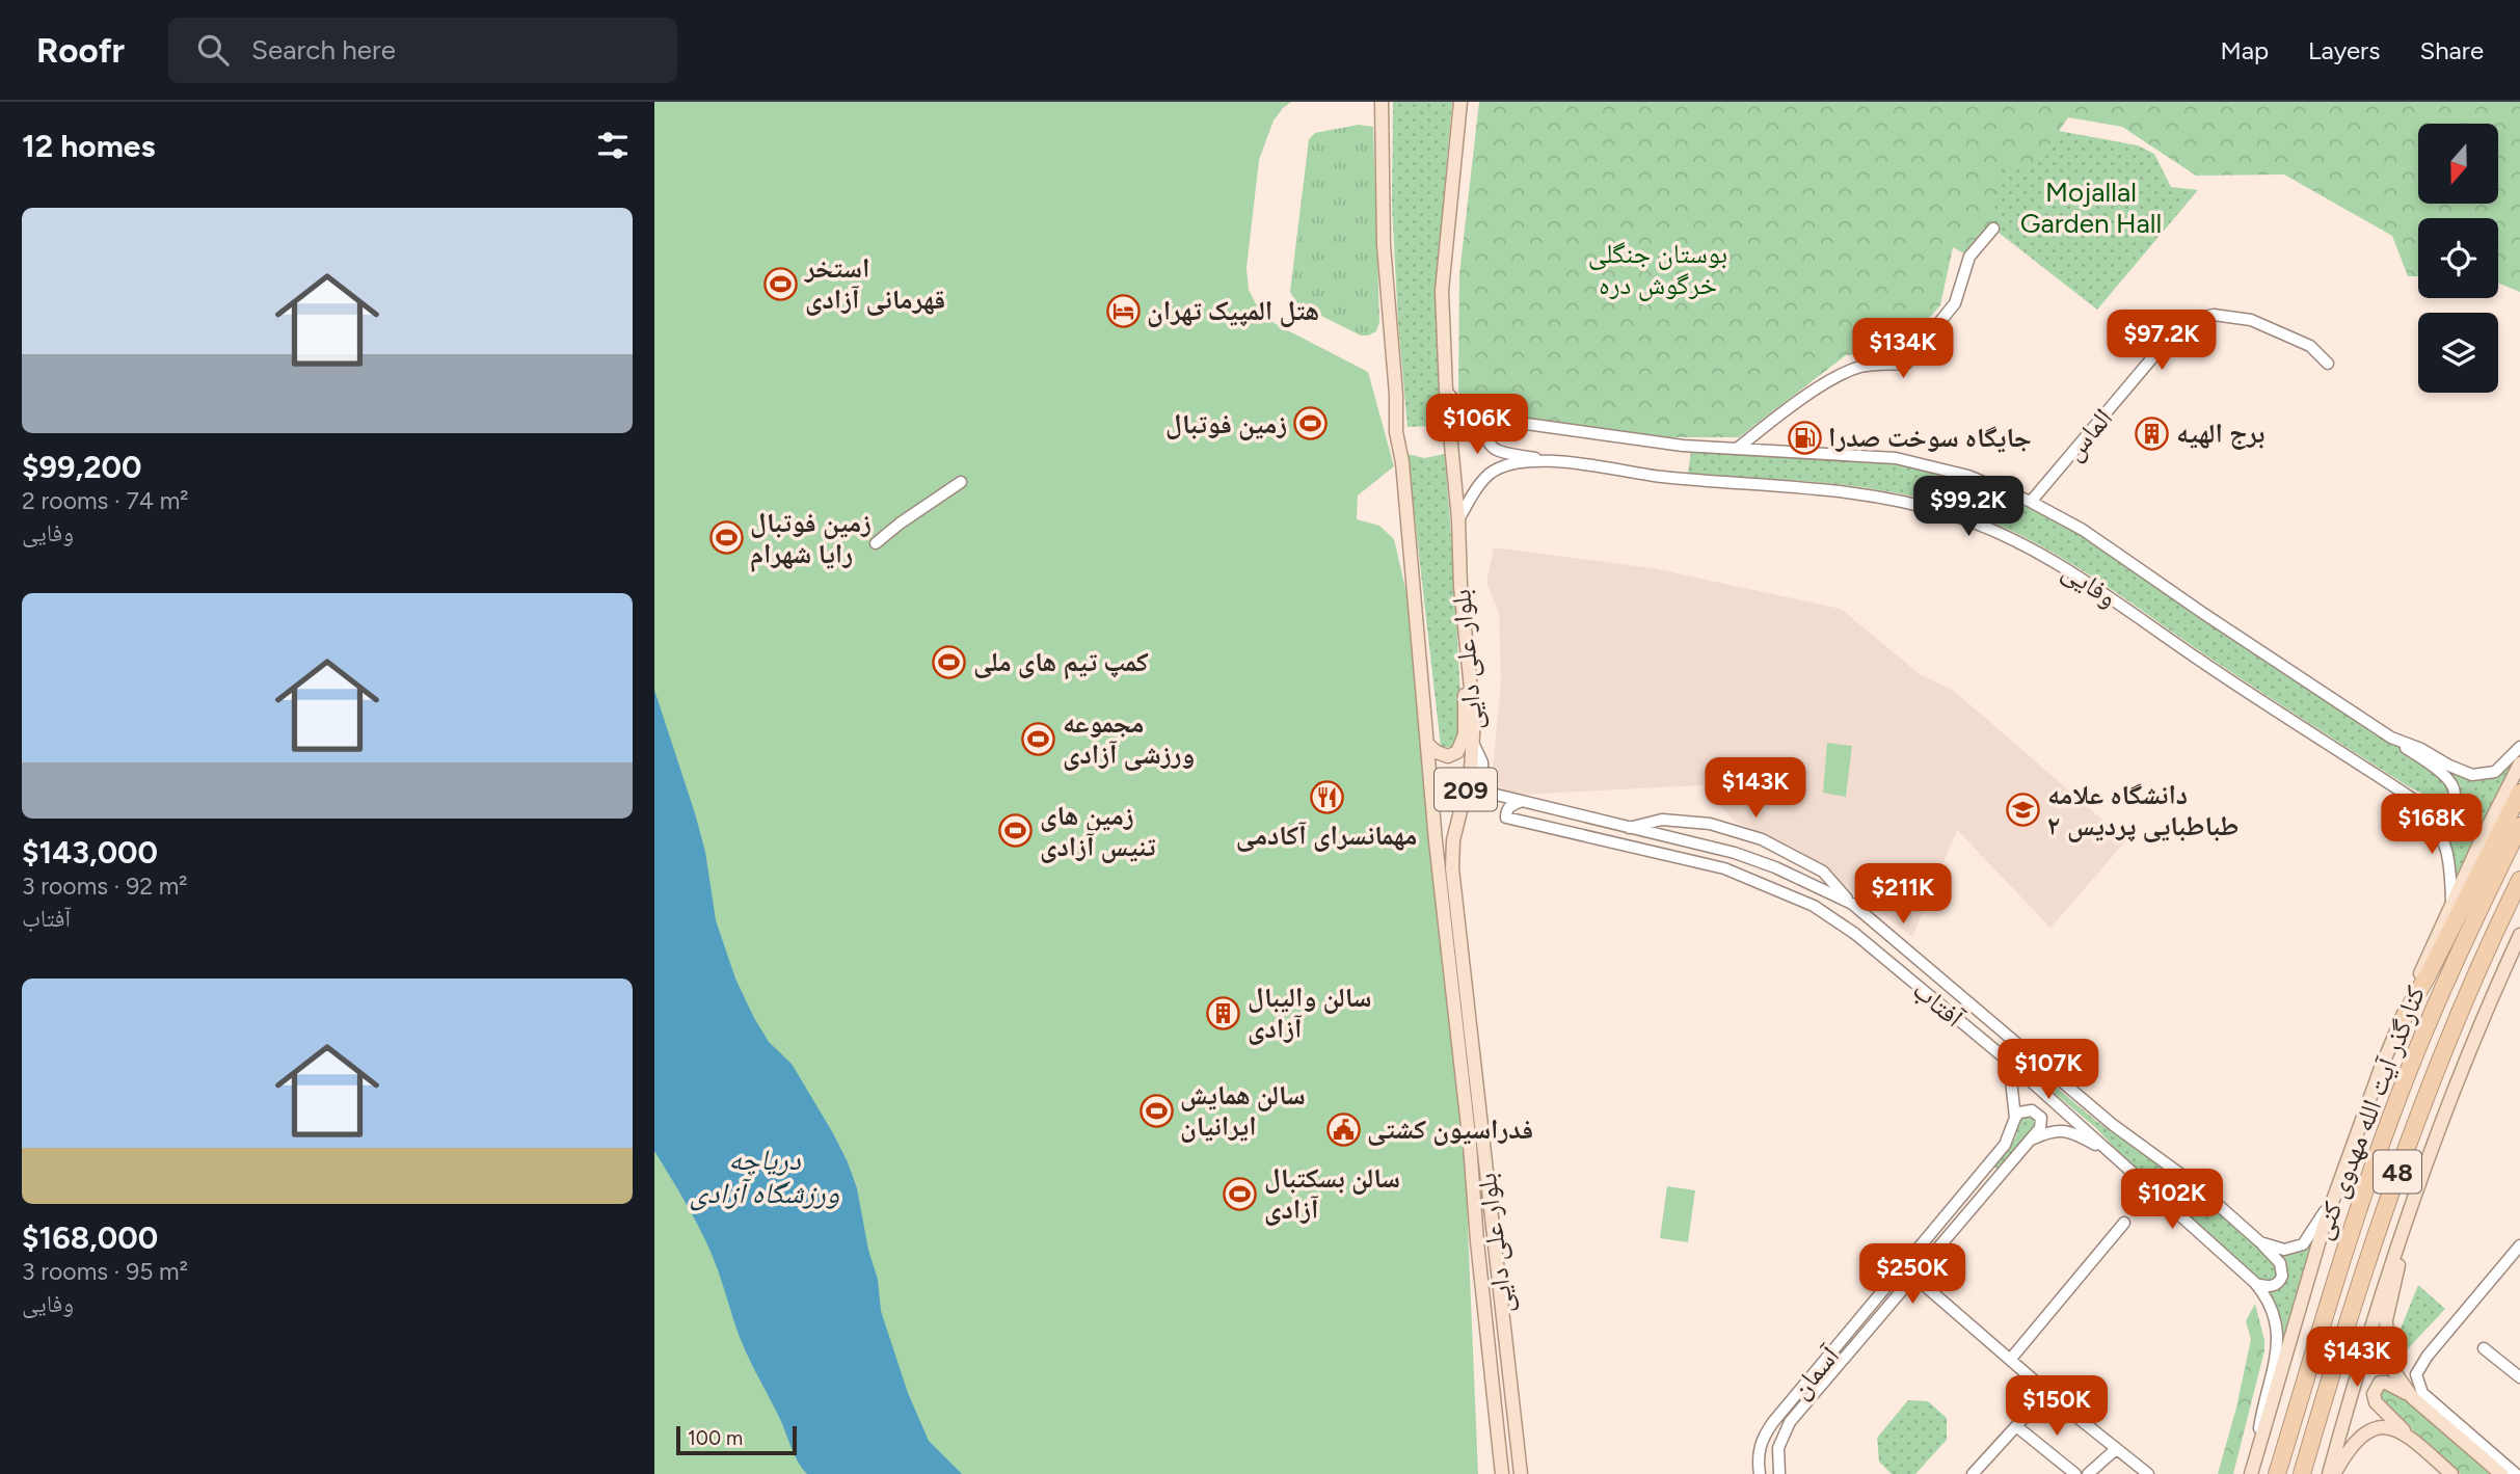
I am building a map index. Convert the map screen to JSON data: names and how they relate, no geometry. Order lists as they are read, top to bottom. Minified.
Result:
{"streets":{"highway":["48"],"main road":["بلوار علی دایی","209","کنارگذر آیت الله مهدوی کنی"],"street":["الماس","وفایی","آفتاب","آسمان"]},"crossings":[["الماس","وفایی"],["وفایی","بلوار علی دایی"],["وفایی","کنارگذر آیت الله مهدوی کنی"],["بلوار علی دایی","آفتاب"],["آفتاب","کنارگذر آیت الله مهدوی کنی"]],"water":["دریاچه ورزشگاه آزادی"],"parks":["Mojallal Garden Hall","بوستان جنگلی خرگوش دره"],"places":{"sports":["استخر قهرمانی آزادی","زمین فوتبال","زمین فوتبال رایا شهرام","کمپ تیم های ملی","مجموعه ورزشی آزادی","زمین های تنیس آزادی","سالن همایش ایرانیان","سالن بسکتبال آزادی"],"hotel":["هتل المپیک تهران"],"building":["برج الهیه","سالن والیبال آزادی"],"fuel station":["جایگاه سوخت صدرا"],"restaurant":["مهمانسرای آکادمی"],"school or university":["دانشگاه علامه طباطبایی پردیس ۲"],"public building":["فدراسیون کشتی"]},"scale_bar":"100 m","north":"bottom","page":{"header":"Roofr","search":"Search here","nav":["Map","Layers","Share"],"heading":"12 homes","list":[{"name":"$99,200","note":"2 rooms · 74 m² · وفایی"},{"name":"$143,000","note":"3 rooms · 92 m² · آفتاب"},{"name":"$168,000","note":"3 rooms · 95 m² · وفایی"}],"price":["$97.2K","$134K","$106K","$99.2K","$143K","$168K","$211K","$107K","$102K","$250K","$143K","$150K"],"scale":"100 m"}}
